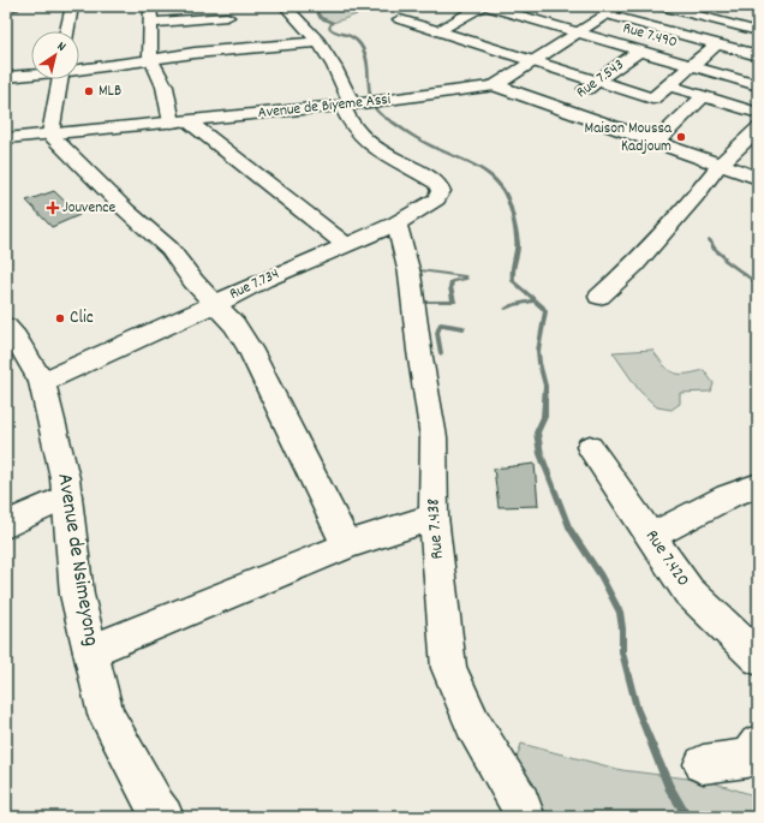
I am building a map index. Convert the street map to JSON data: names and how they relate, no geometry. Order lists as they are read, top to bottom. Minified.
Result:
{"streets":{"street":["Rue 7.490","Rue 7.543","Avenue de Biyeme Assi","Rue 7.734","Rue 7.438","Rue 7.420","Avenue de Nsimeyong"]},"crossings":[["Rue 7.490","Rue 7.543"],["Rue 7.490","Avenue de Biyeme Assi"],["Avenue de Biyeme Assi","Rue 7.734"],["Rue 7.734","Rue 7.438"]],"places":{"other":["MLB","Maison Moussa Kadjoum","Clic"],"health":["Jouvence"]},"north":"top right"}
